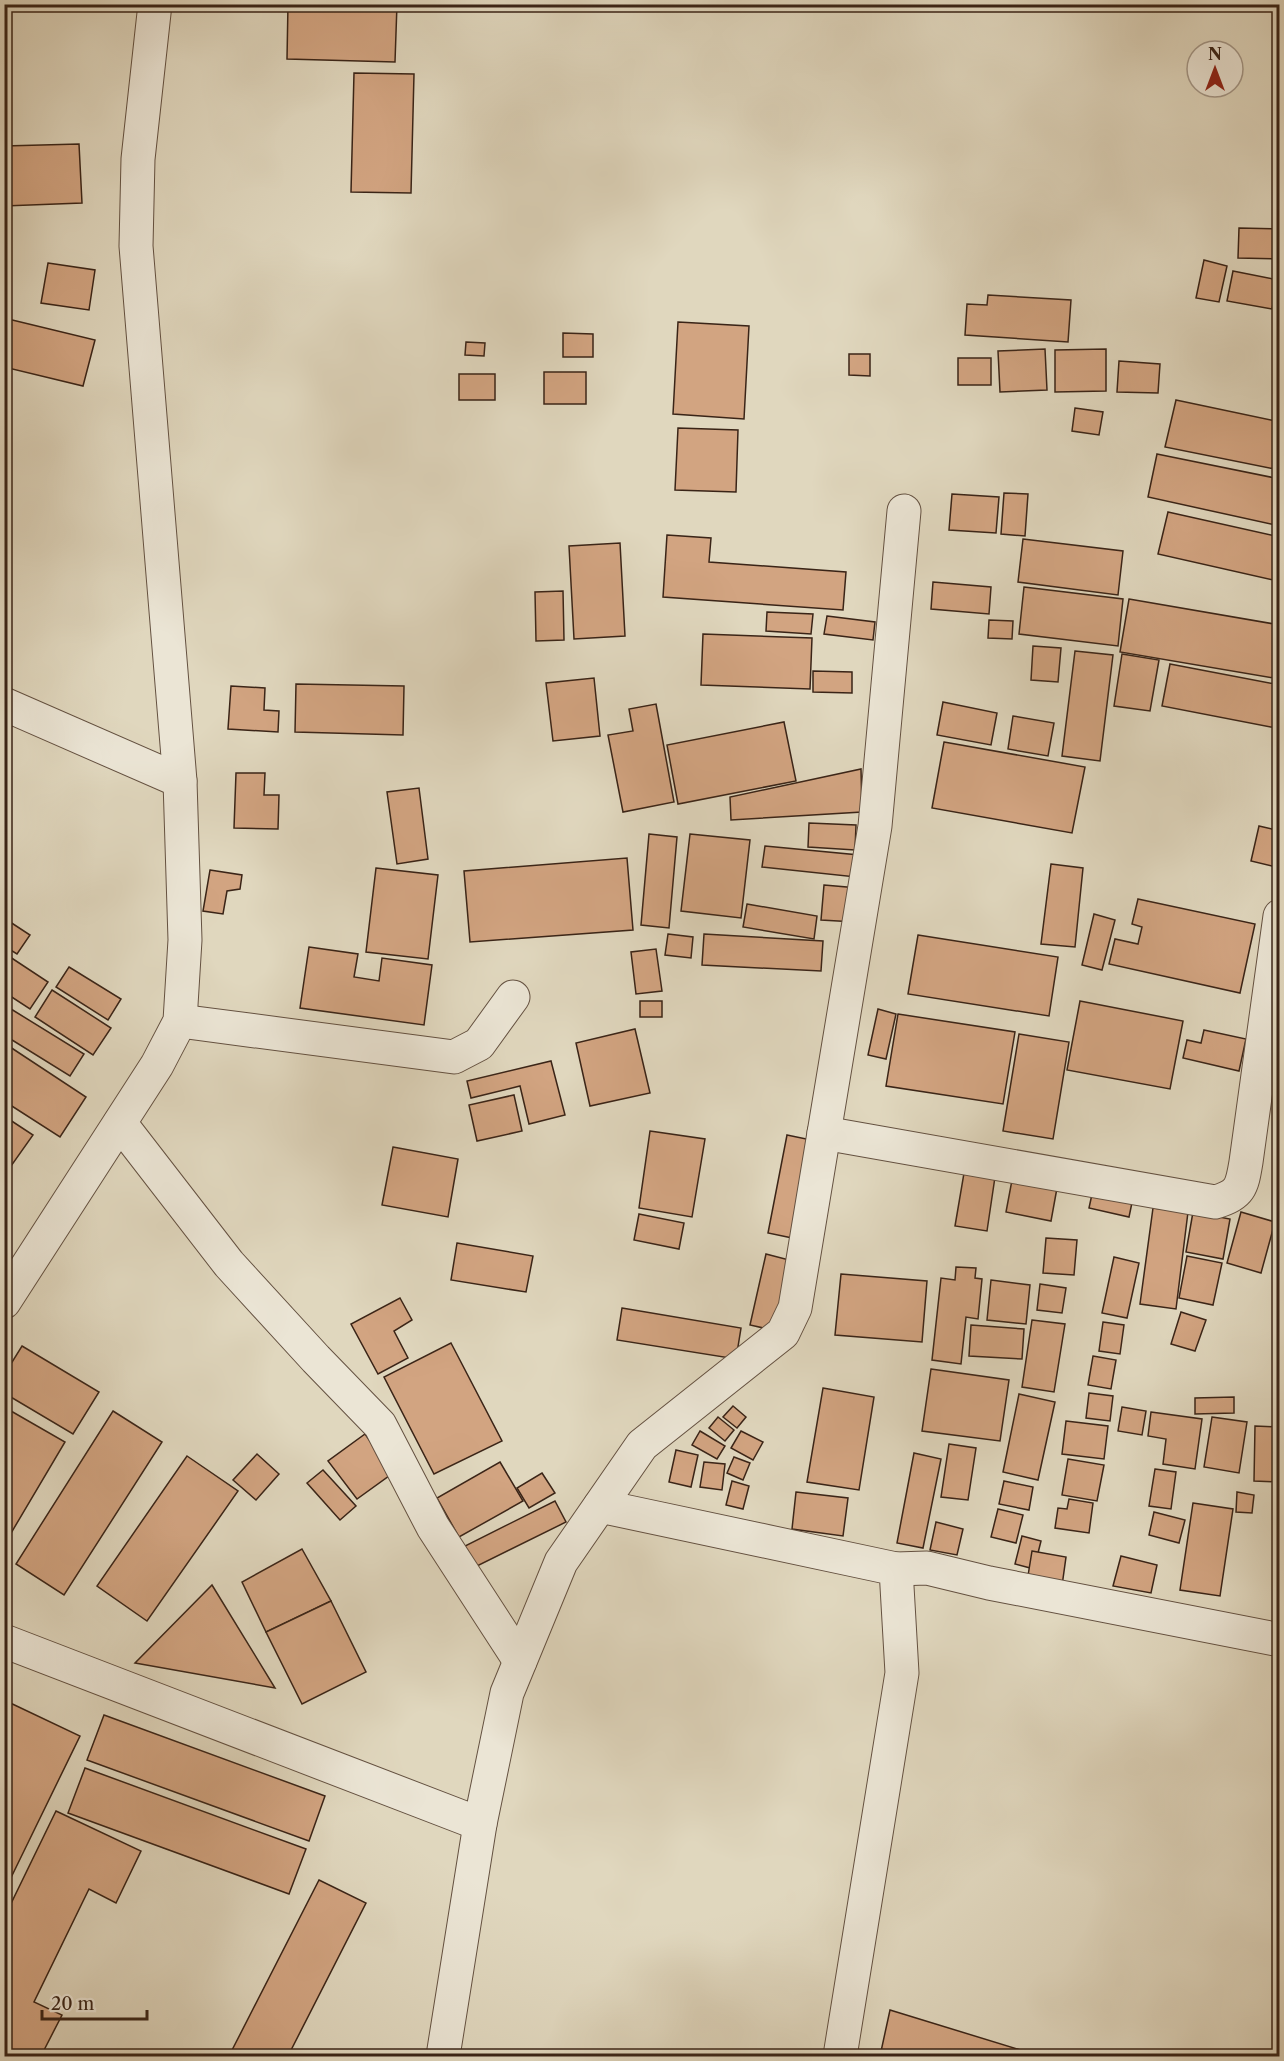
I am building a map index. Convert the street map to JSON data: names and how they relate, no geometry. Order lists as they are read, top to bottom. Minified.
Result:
{"scale_bar":"20 m","north":"top"}
